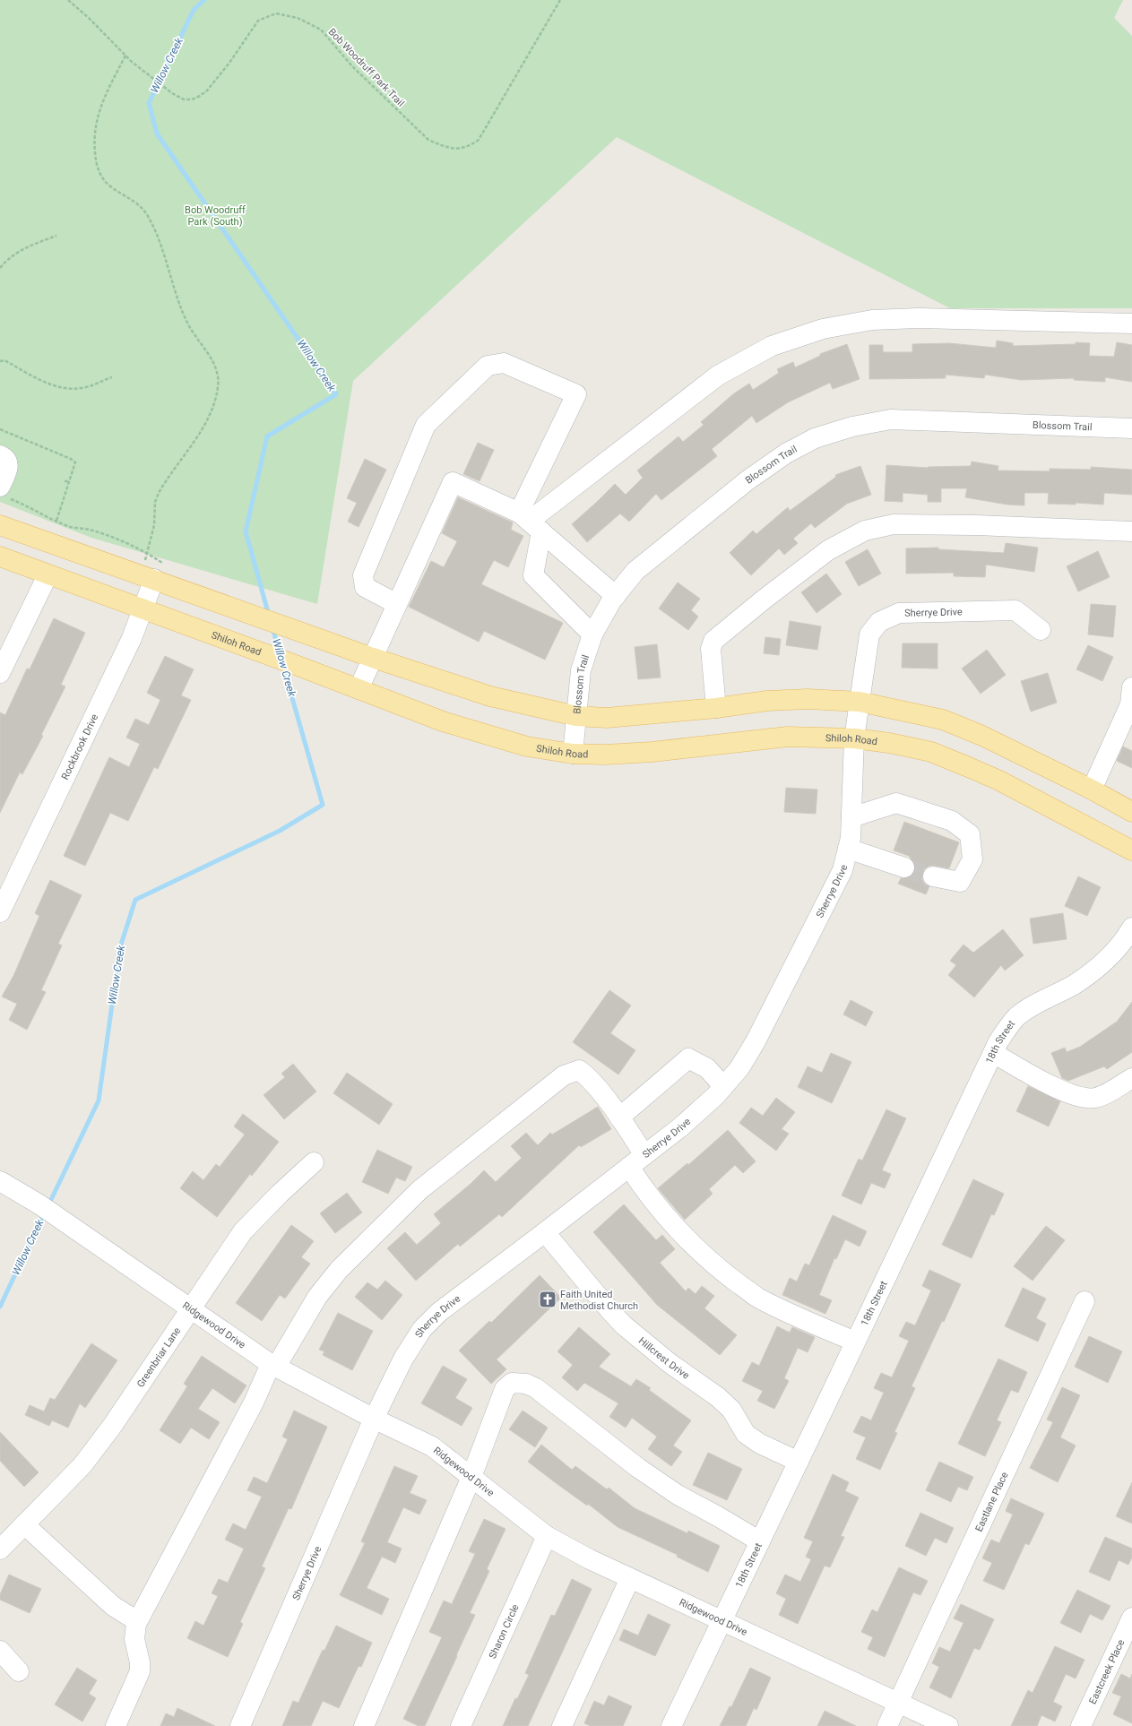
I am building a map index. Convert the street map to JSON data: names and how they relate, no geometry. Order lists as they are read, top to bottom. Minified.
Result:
{"streets":{"main road":["Shiloh Road"],"street":["Blossom Trail","Sherrye Drive","Rockbrook Drive","18th Street","Ridgewood Drive","Greenbriar Lane","Hillcrest Drive","Eastlane Place","Sharon Circle","Eastcreek Place"],"path":["Bob Woodruff Park Trail"]},"crossings":[["Blossom Trail","Shiloh Road"],["Sherrye Drive","Shiloh Road"],["Sherrye Drive","Ridgewood Drive"],["Sherrye Drive","Hillcrest Drive"],["Shiloh Road","Rockbrook Drive"],["18th Street","Ridgewood Drive"],["18th Street","Hillcrest Drive"],["Ridgewood Drive","Greenbriar Lane"],["Ridgewood Drive","Eastlane Place"],["Ridgewood Drive","Sharon Circle"]],"water":["Willow Creek"],"parks":["Bob Woodruff Park (South)"],"places":{"church":["Faith United Methodist Church"]}}
